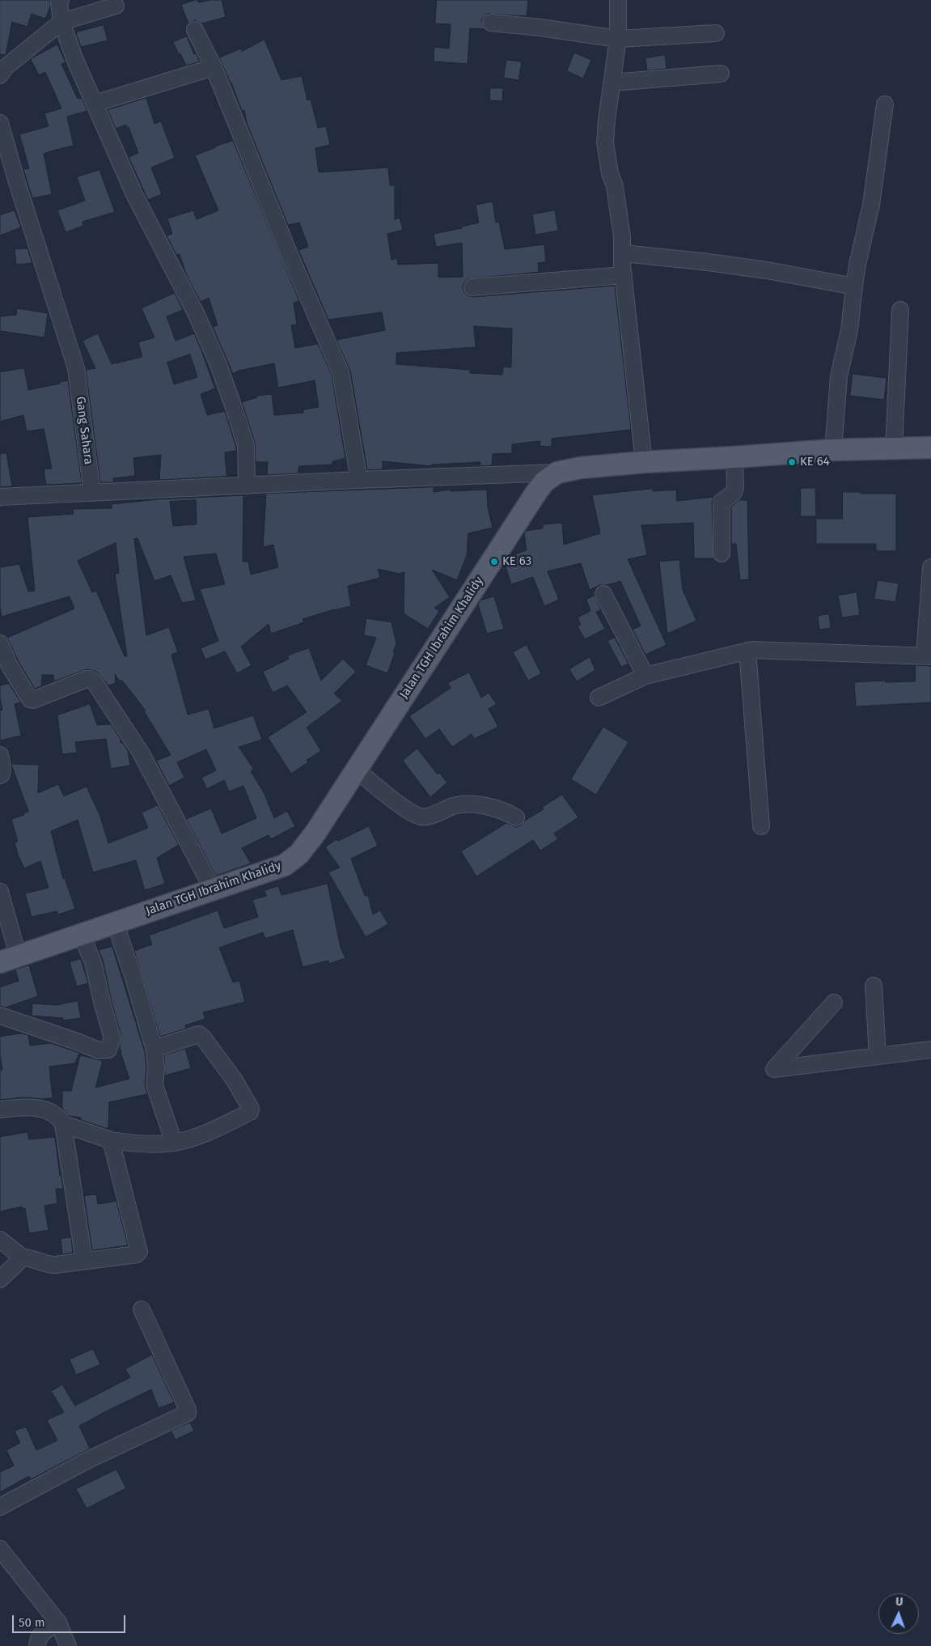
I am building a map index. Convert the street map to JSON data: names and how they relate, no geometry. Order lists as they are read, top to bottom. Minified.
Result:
{"streets":{"main road":["Jalan TGH Ibrahim Khalidy"],"street":["Gang Sahara"]},"places":["KE 64","KE 63"],"scale_bar":"50 m","north":"top"}
